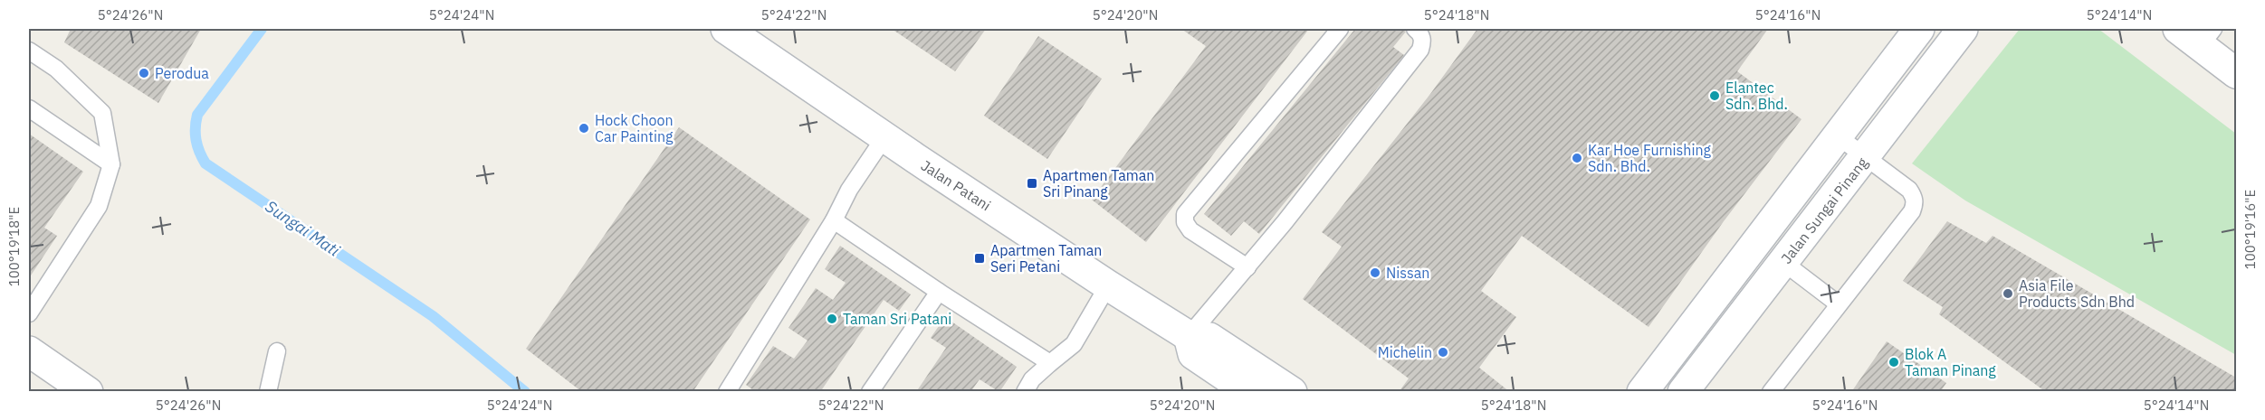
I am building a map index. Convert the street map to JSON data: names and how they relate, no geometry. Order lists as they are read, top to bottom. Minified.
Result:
{"streets":{"main road":["Jalan Patani","Jalan Sungai Pinang"]},"water":["Sungai Mati"],"places":{"other":["Perodua","Elantec Sdn. Bhd.","Hock Choon Car Painting","Kar Hoe Furnishing Sdn. Bhd.","Nissan","Asia File Products Sdn Bhd","Taman Sri Patani","Michelin","Blok A Taman Pinang"],"transit":["Apartmen Taman Sri Pinang","Apartmen Taman Seri Petani"]},"coordinates":["5°24'26\"N","5°24'24\"N","5°24'22\"N","5°24'20\"N","5°24'18\"N","5°24'16\"N","5°24'14\"N","100°19'16\"E","100°19'18\"E"]}
